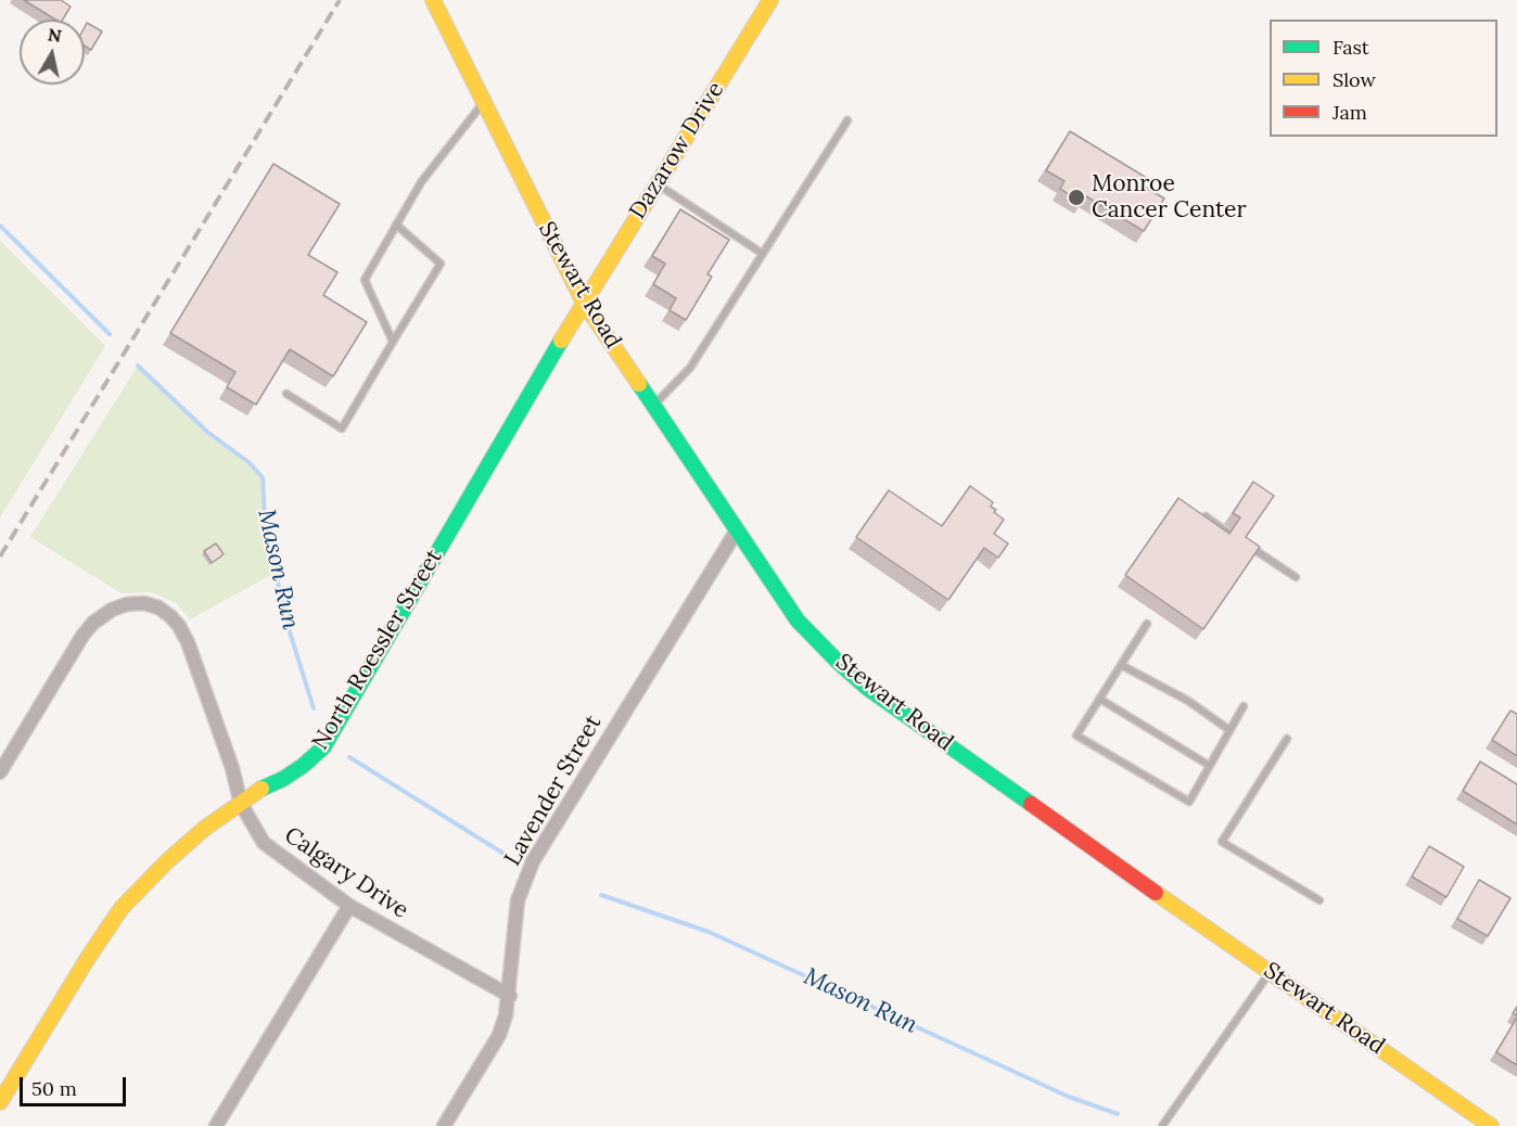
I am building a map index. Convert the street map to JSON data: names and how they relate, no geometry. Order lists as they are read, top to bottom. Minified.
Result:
{"streets":{"street":["Dazarow Drive","Stewart Road","North Roessler Street","Lavender Street","Calgary Drive"]},"crossings":[["Dazarow Drive","Stewart Road"],["Dazarow Drive","North Roessler Street"],["Stewart Road","North Roessler Street"],["Stewart Road","Lavender Street"],["North Roessler Street","Calgary Drive"],["Lavender Street","Calgary Drive"]],"water":["Mason Run"],"places":["Monroe Cancer Center"],"legend":["Fast","Slow","Jam"],"scale_bar":"50 m","north":"top"}
